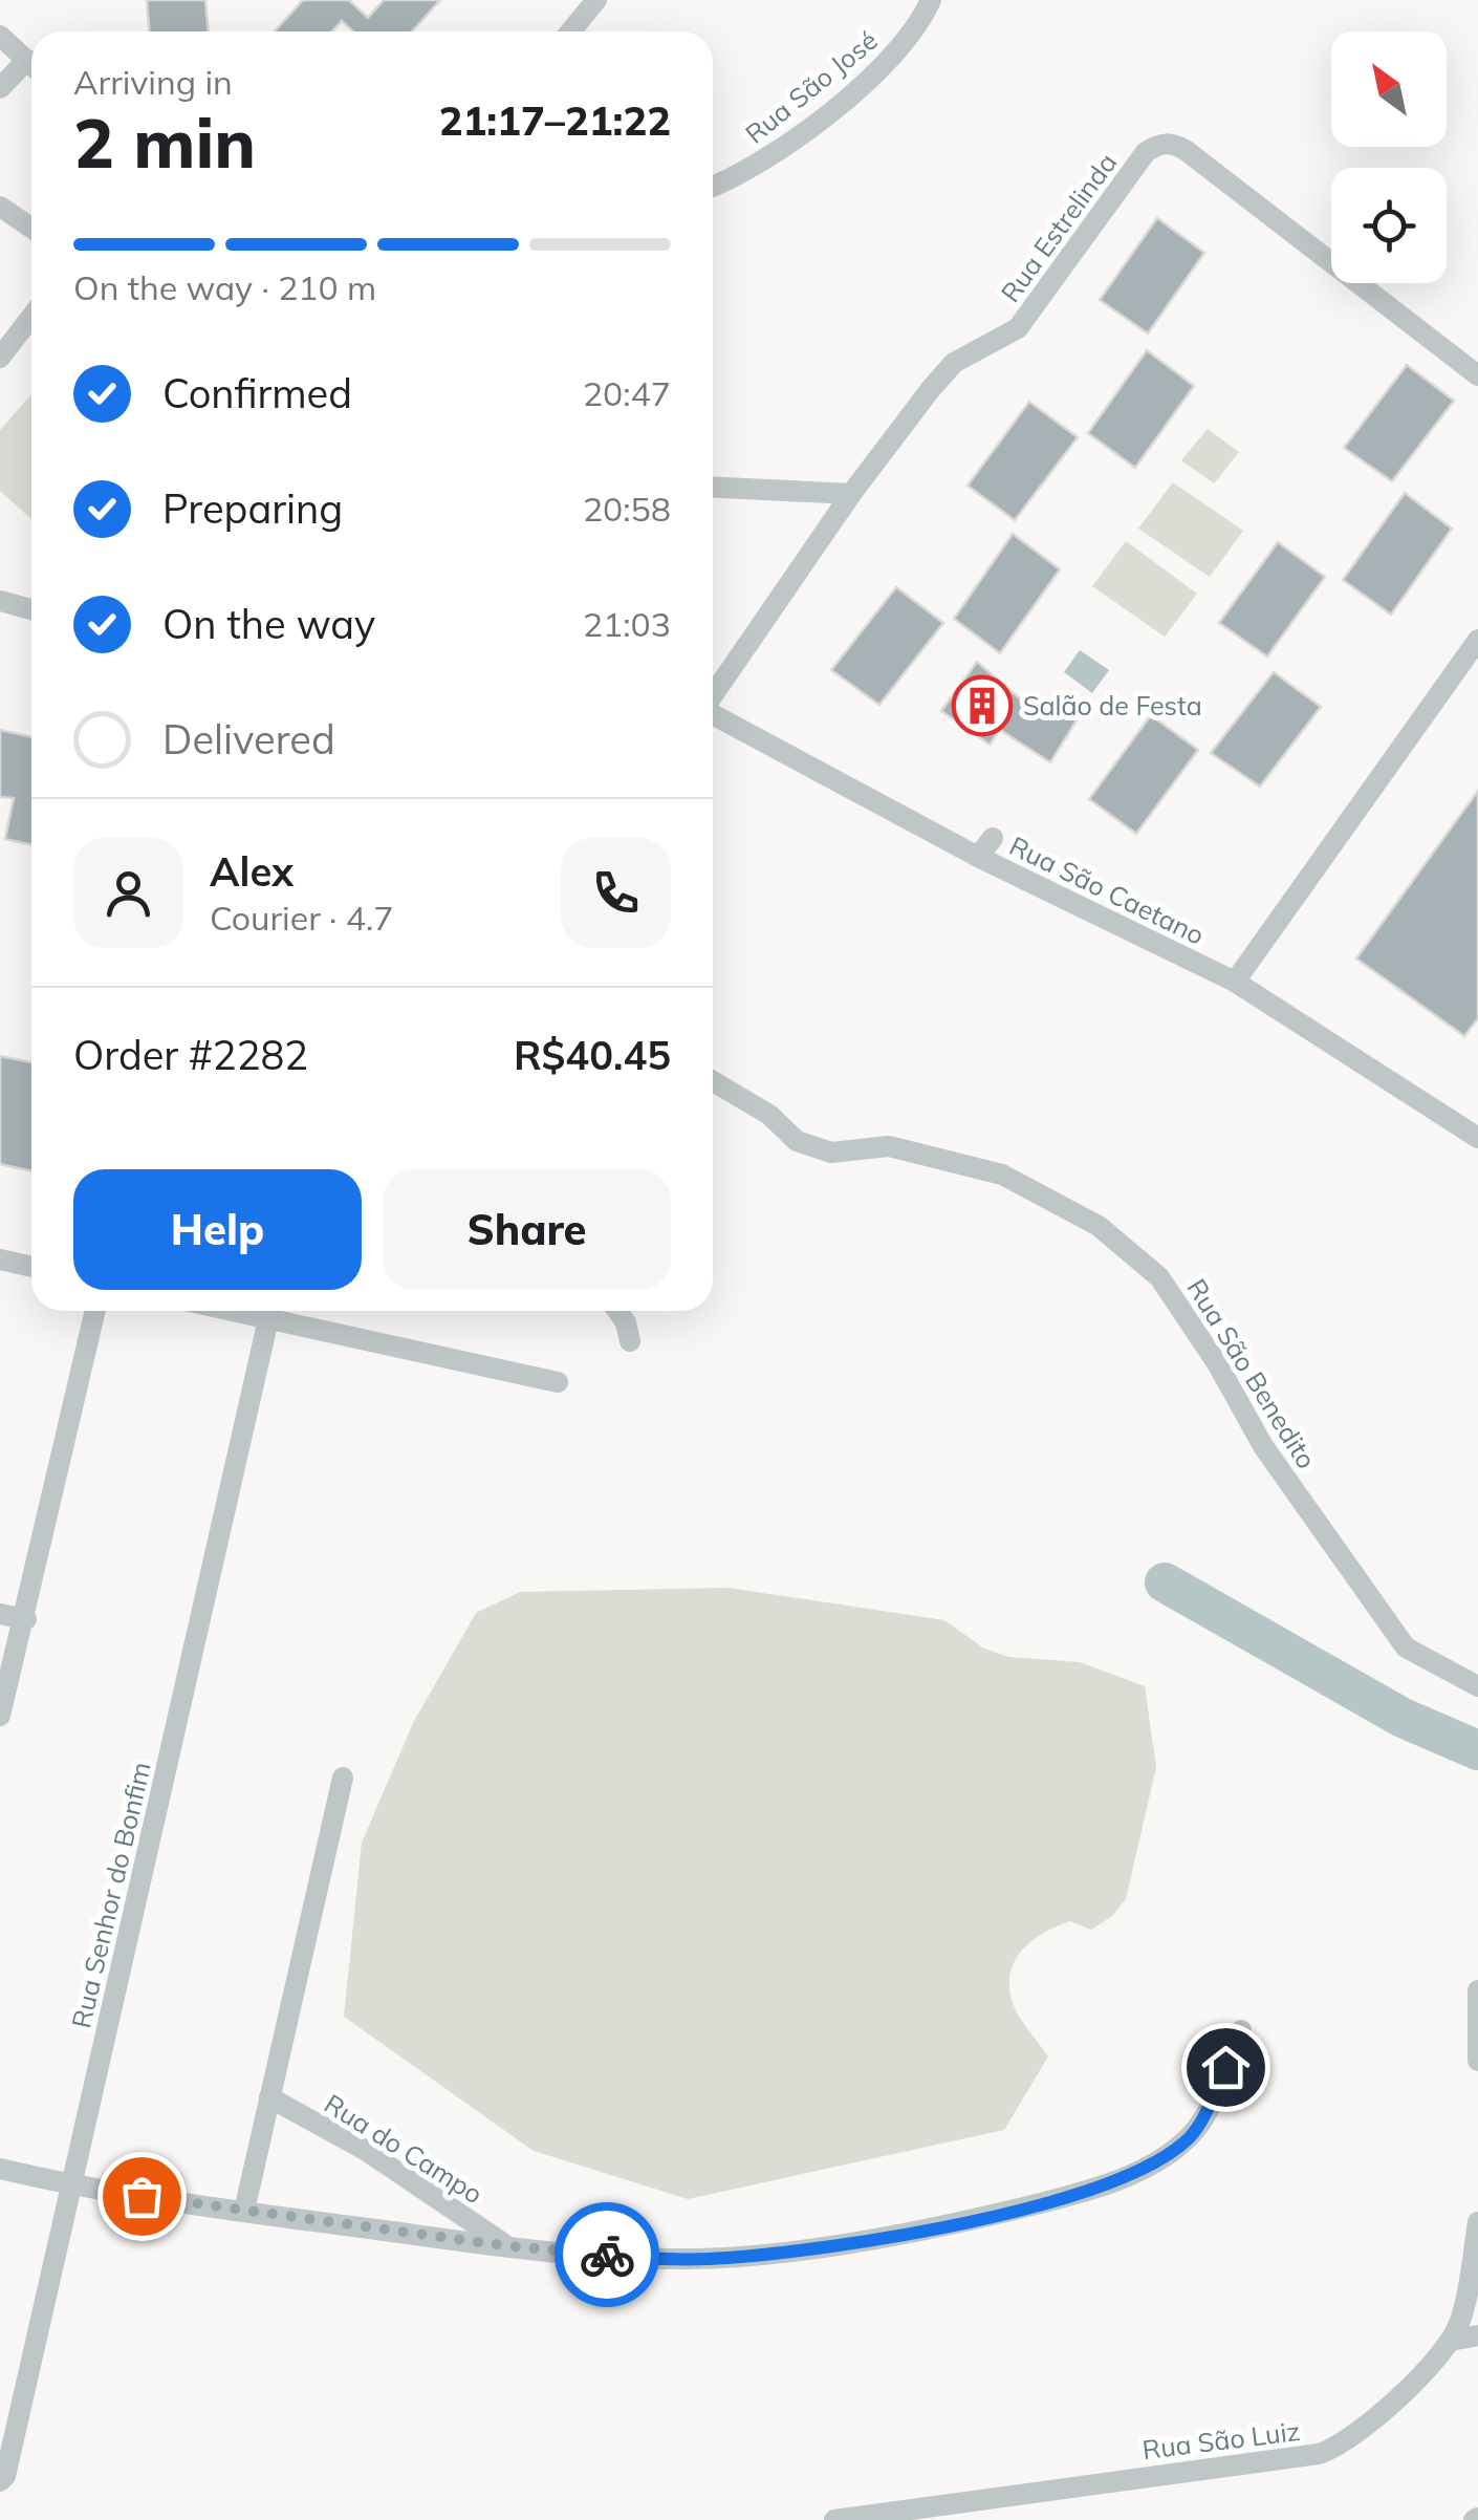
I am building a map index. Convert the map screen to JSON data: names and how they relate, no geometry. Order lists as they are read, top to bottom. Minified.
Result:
{"streets":{"street":["Rua São José","Rua Estrelinda","Rua São Caetano","Rua São Benedito","Rua Senhor do Bonfim","Rua do Campo","Rua São Luiz"]},"crossings":[["Rua Senhor do Bonfim","Rua do Campo"]],"places":{"building":["Salão de Festa"]},"north":"top left","page":{"heading":["2 min","Arriving in","21:17–21:22"],"panel":["Alex","Courier · 4.7","Order #2282","R$40.45"],"bar":"On the way · 210 m","list":[["Confirmed","20:47"],["Preparing","20:58"],["On the way","21:03"],"Delivered"],"buttons":["Help","Share"]}}
